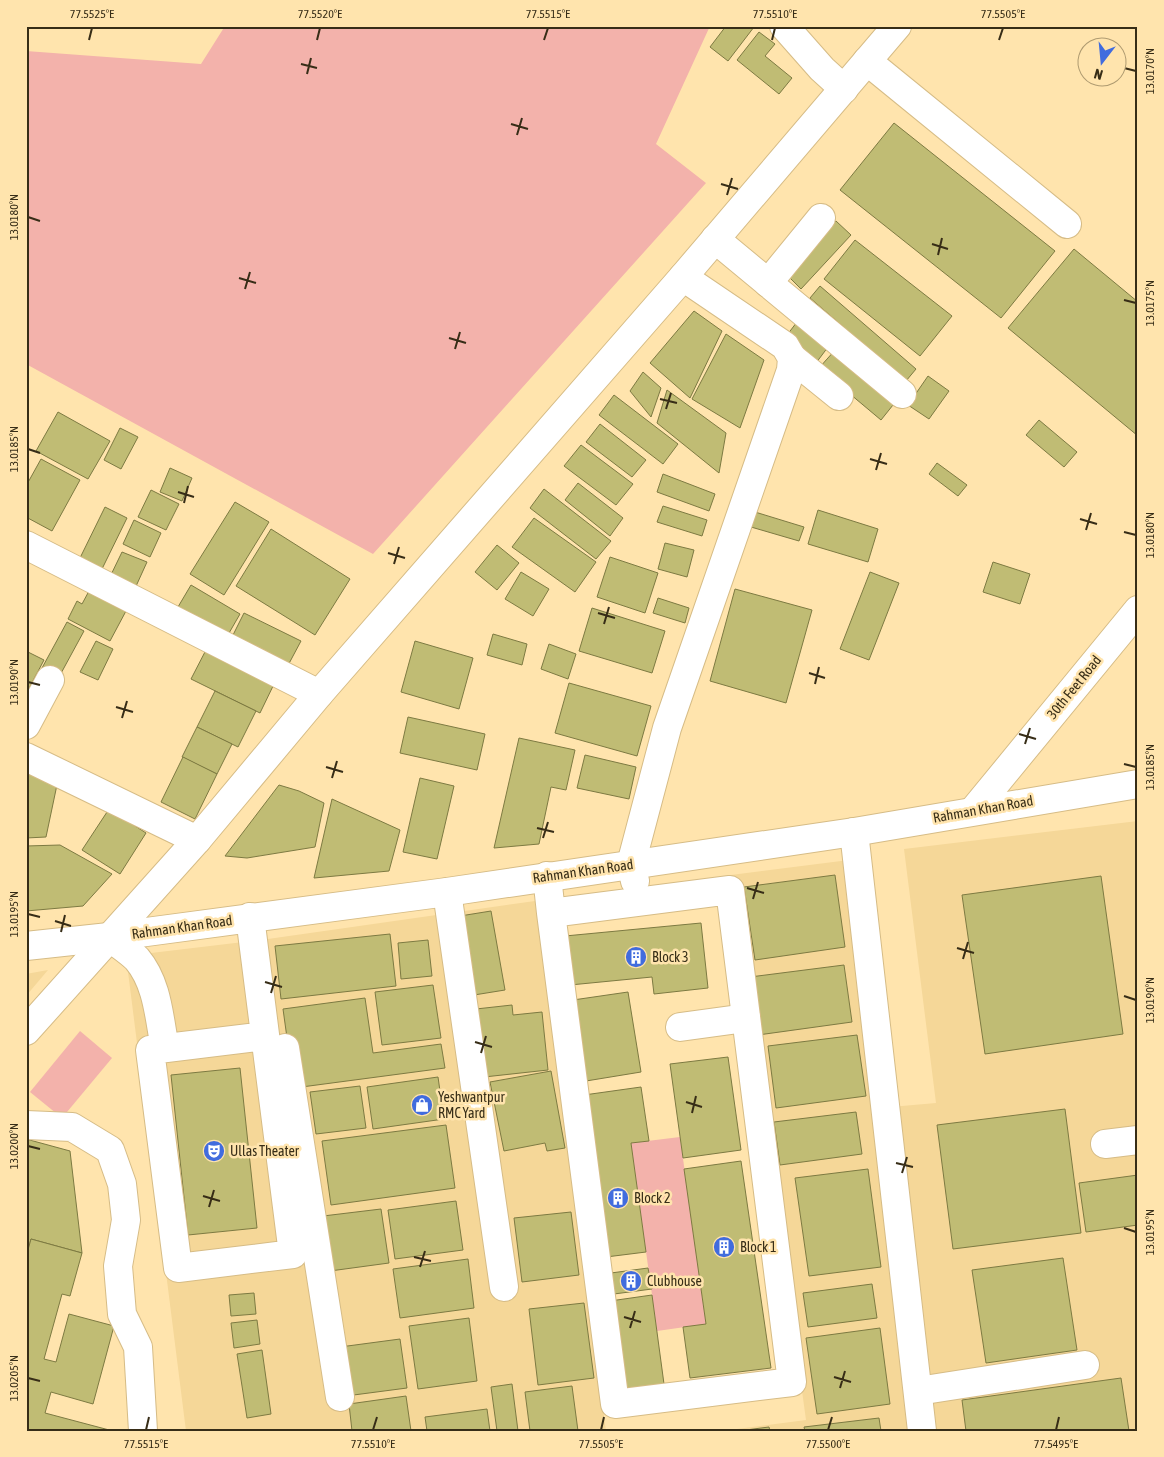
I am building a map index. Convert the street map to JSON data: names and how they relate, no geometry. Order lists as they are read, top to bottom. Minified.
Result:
{"streets":{"street":["30th Feet Road","Rahman Khan Road"]},"crossings":[["30th Feet Road","Rahman Khan Road"]],"places":{"building":["Block 3","Block 2","Block 1","Clubhouse"],"shop":["Yeshwantpur RMC Yard"],"theatre":["Ullas Theater"]},"north":"bottom","coordinates":["77.5525°E","77.5520°E","77.5515°E","77.5510°E","77.5505°E","13.0170°N","13.0180°N","13.0175°N","13.0185°N","13.0190°N","13.0195°N","13.0200°N","13.0205°N","77.5500°E","77.5495°E"]}
